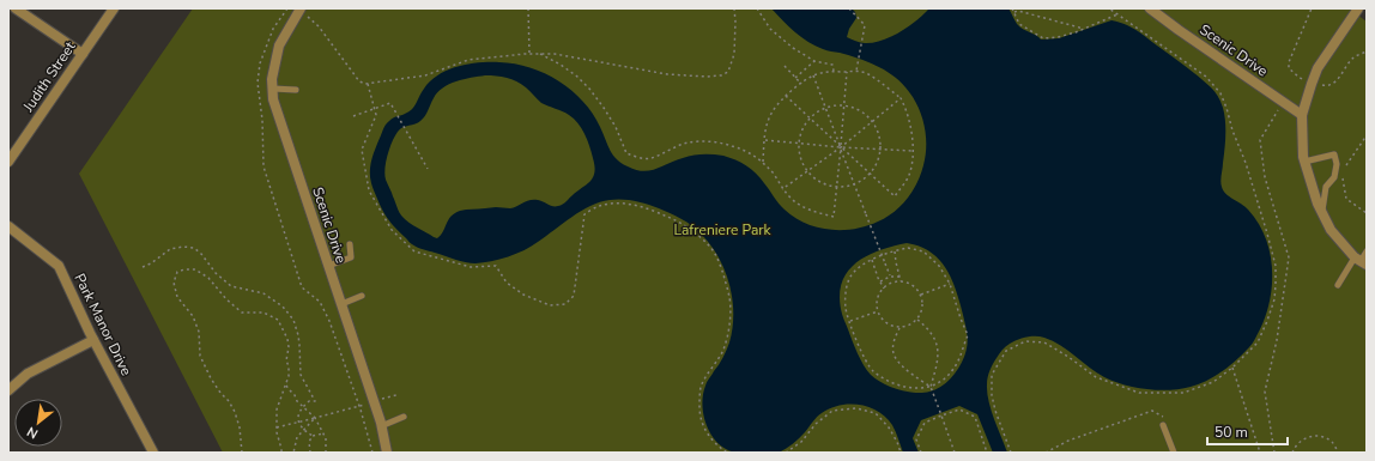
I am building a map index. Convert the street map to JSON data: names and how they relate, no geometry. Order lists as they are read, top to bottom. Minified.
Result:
{"streets":{"street":["Scenic Drive","Judith Street","Park Manor Drive"]},"parks":["Lafreniere Park"],"scale_bar":"50 m","north":"bottom left"}
